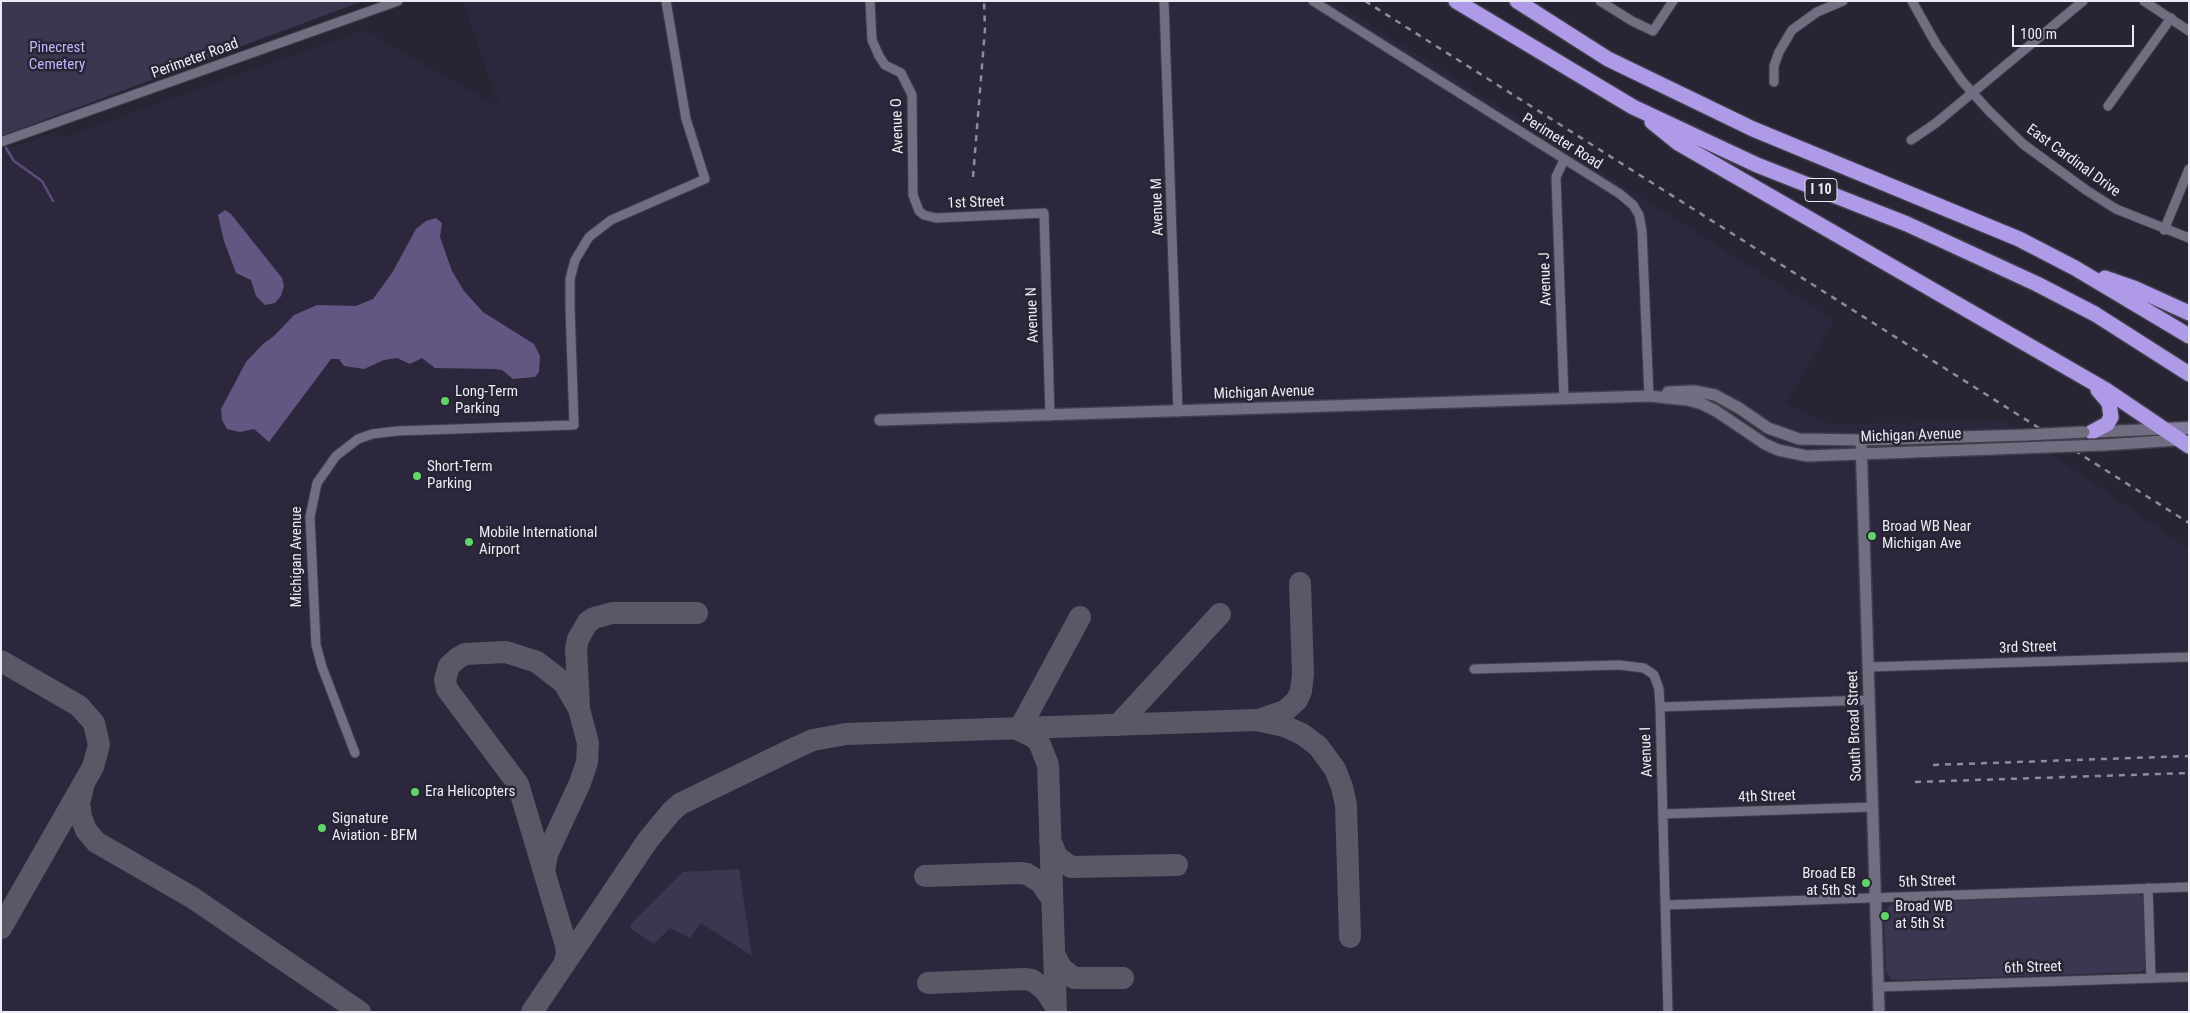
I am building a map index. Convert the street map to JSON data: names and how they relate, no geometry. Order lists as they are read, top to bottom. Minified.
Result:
{"streets":{"highway":["I 10"],"main road":["Michigan Avenue"],"street":["Perimeter Road","Avenue O","East Cardinal Drive","1st Street","Avenue M","Avenue J","Avenue N","3rd Street","South Broad Street","Avenue I","4th Street","5th Street","6th Street"]},"crossings":[["Perimeter Road","Avenue J"],["Perimeter Road","Michigan Avenue"],["Avenue O","1st Street"],["1st Street","Avenue N"],["Avenue M","Michigan Avenue"],["Avenue J","Michigan Avenue"],["Avenue N","Michigan Avenue"],["Michigan Avenue","South Broad Street"],["3rd Street","South Broad Street"],["South Broad Street","4th Street"],["South Broad Street","5th Street"],["South Broad Street","6th Street"],["Avenue I","4th Street"],["Avenue I","5th Street"]],"parks":["Pinecrest Cemetery"],"places":["Long-Term Parking","Short-Term Parking","Broad WB Near Michigan Ave","Mobile International Airport","Era Helicopters","Signature Aviation - BFM","Broad EB at 5th St","Broad WB at 5th St"],"scale_bar":"100 m"}
